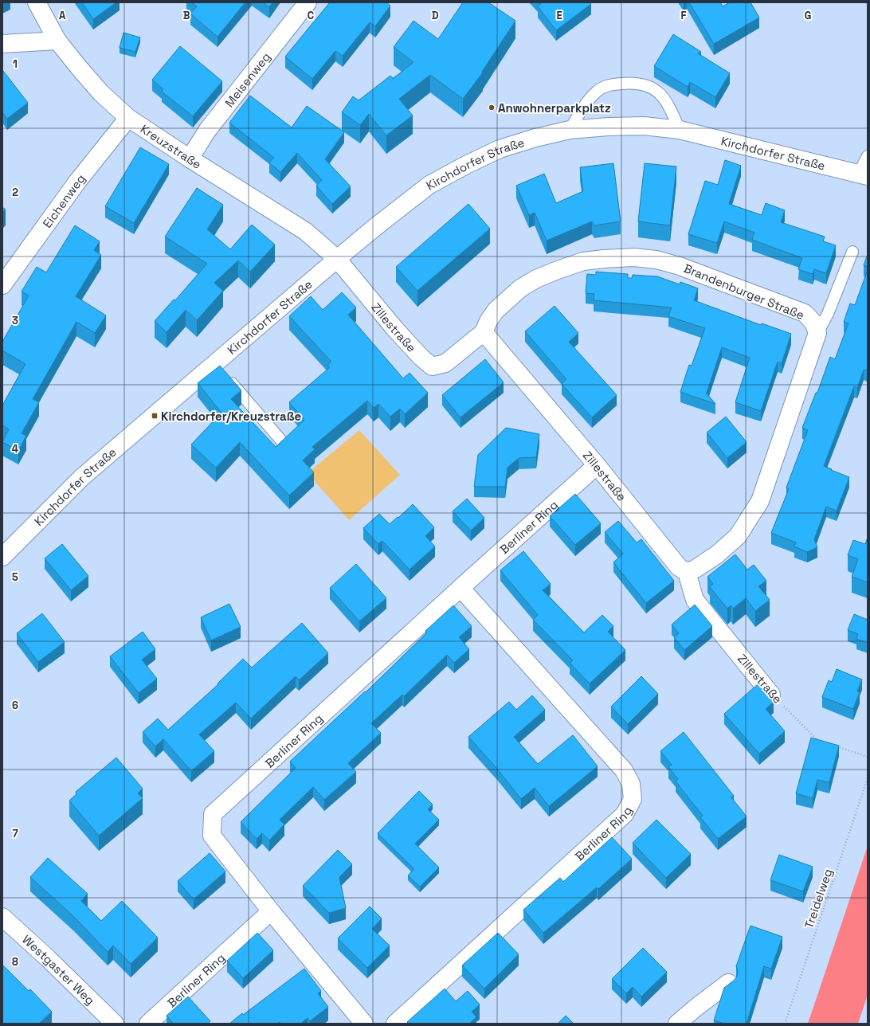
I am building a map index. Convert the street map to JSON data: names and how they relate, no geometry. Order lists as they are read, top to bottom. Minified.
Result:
{"streets":{"street":["Meisenweg","Kreuzstraße","Kirchdorfer Straße","Eichenweg","Brandenburger Straße","Zillestraße","Berliner Ring","Westgaster Weg"],"path":["Treidelweg"]},"crossings":[["Meisenweg","Kreuzstraße"],["Kreuzstraße","Kirchdorfer Straße"],["Kreuzstraße","Eichenweg"],["Kreuzstraße","Zillestraße"],["Kirchdorfer Straße","Zillestraße"],["Brandenburger Straße","Zillestraße"],["Zillestraße","Berliner Ring"]],"places":{"other":["Anwohnerparkplatz"],"transit":["Kirchdorfer/Kreuzstraße"]},"grid":{"columns":["A","B","C","D","E","F","G"],"rows":["1","2","3","4","5","6","7","8"]}}
